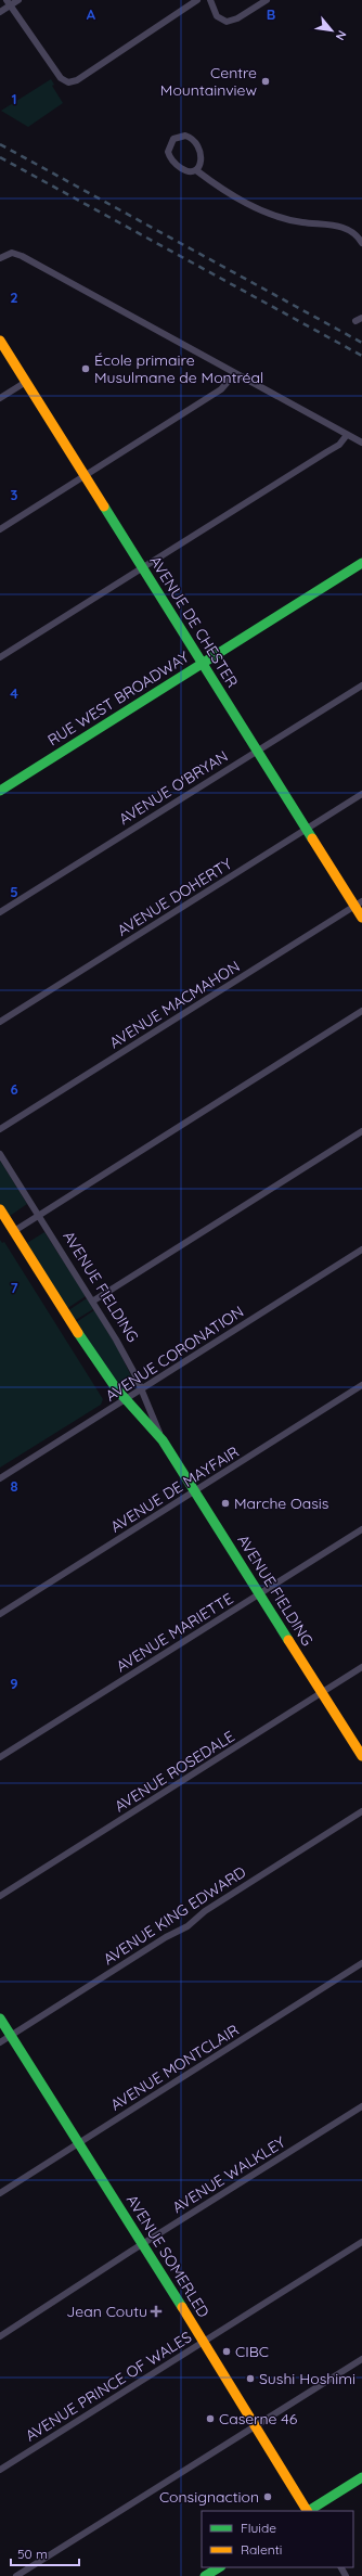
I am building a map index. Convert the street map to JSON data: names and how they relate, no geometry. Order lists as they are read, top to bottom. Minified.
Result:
{"streets":{"street":["AVENUE DE CHESTER","RUE WEST BROADWAY","AVENUE O'BRYAN","AVENUE DOHERTY","AVENUE MACMAHON","AVENUE FIELDING","AVENUE CORONATION","AVENUE DE MAYFAIR","AVENUE MARIETTE","AVENUE ROSEDALE","AVENUE KING EDWARD","AVENUE MONTCLAIR","AVENUE WALKLEY","AVENUE SOMERLED","AVENUE PRINCE OF WALES"]},"crossings":[["AVENUE DE CHESTER","RUE WEST BROADWAY"],["AVENUE DE CHESTER","AVENUE O'BRYAN"],["AVENUE DE CHESTER","AVENUE DOHERTY"],["AVENUE DE CHESTER","AVENUE MACMAHON"],["AVENUE FIELDING","AVENUE CORONATION"],["AVENUE FIELDING","AVENUE DE MAYFAIR"],["AVENUE FIELDING","AVENUE MARIETTE"],["AVENUE FIELDING","AVENUE ROSEDALE"],["AVENUE KING EDWARD","AVENUE SOMERLED"],["AVENUE MONTCLAIR","AVENUE SOMERLED"],["AVENUE WALKLEY","AVENUE SOMERLED"],["AVENUE SOMERLED","AVENUE PRINCE OF WALES"]],"places":{"other":["Centre Mountainview","École primaire Musulmane de Montréal","Marche Oasis","CIBC","Sushi Hoshimi","Caserne 46","Consignaction"],"health":["Jean Coutu"]},"legend":["Fluide","Ralenti"],"scale_bar":"50 m","north":"bottom right","grid":{"columns":["A","B"],"rows":["1","2","3","4","5","6","7","8","9"]}}
